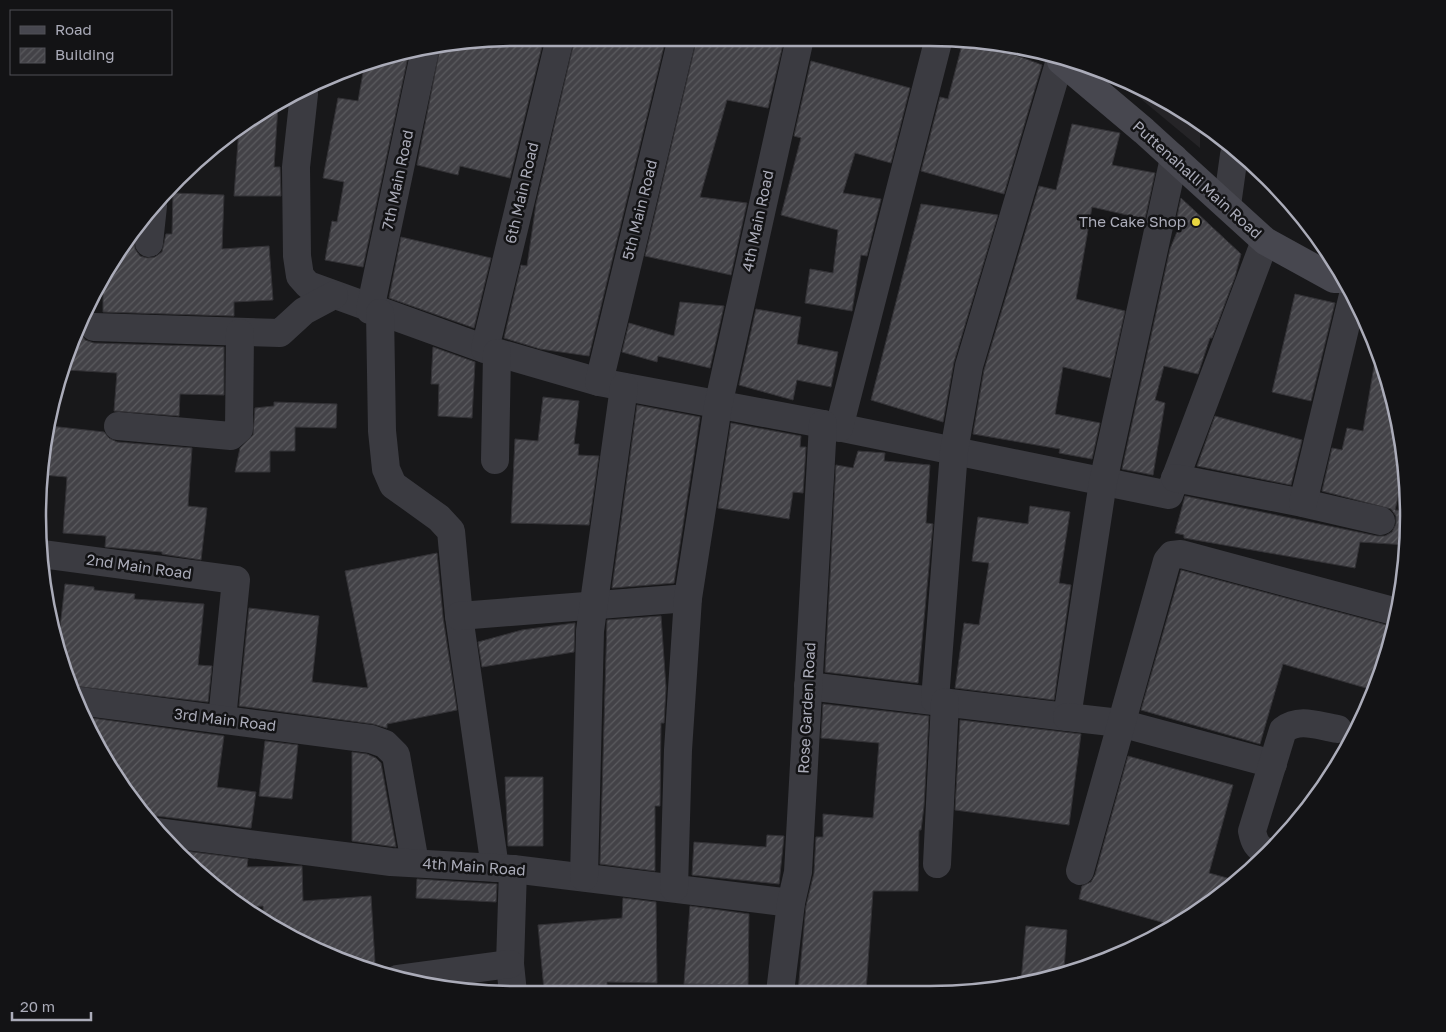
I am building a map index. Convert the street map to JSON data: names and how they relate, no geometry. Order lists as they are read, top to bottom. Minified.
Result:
{"streets":{"main road":["Puttenahalli Main Road"],"street":["7th Main Road","6th Main Road","5th Main Road","4th Main Road","2nd Main Road","Rose Garden Road","3rd Main Road"]},"crossings":[["7th Main Road","4th Main Road"],["5th Main Road","4th Main Road"],["4th Main Road","Rose Garden Road"],["4th Main Road","3rd Main Road"],["2nd Main Road","3rd Main Road"]],"places":["The Cake Shop"],"legend":["Road","Building"],"scale_bar":"20 m"}
